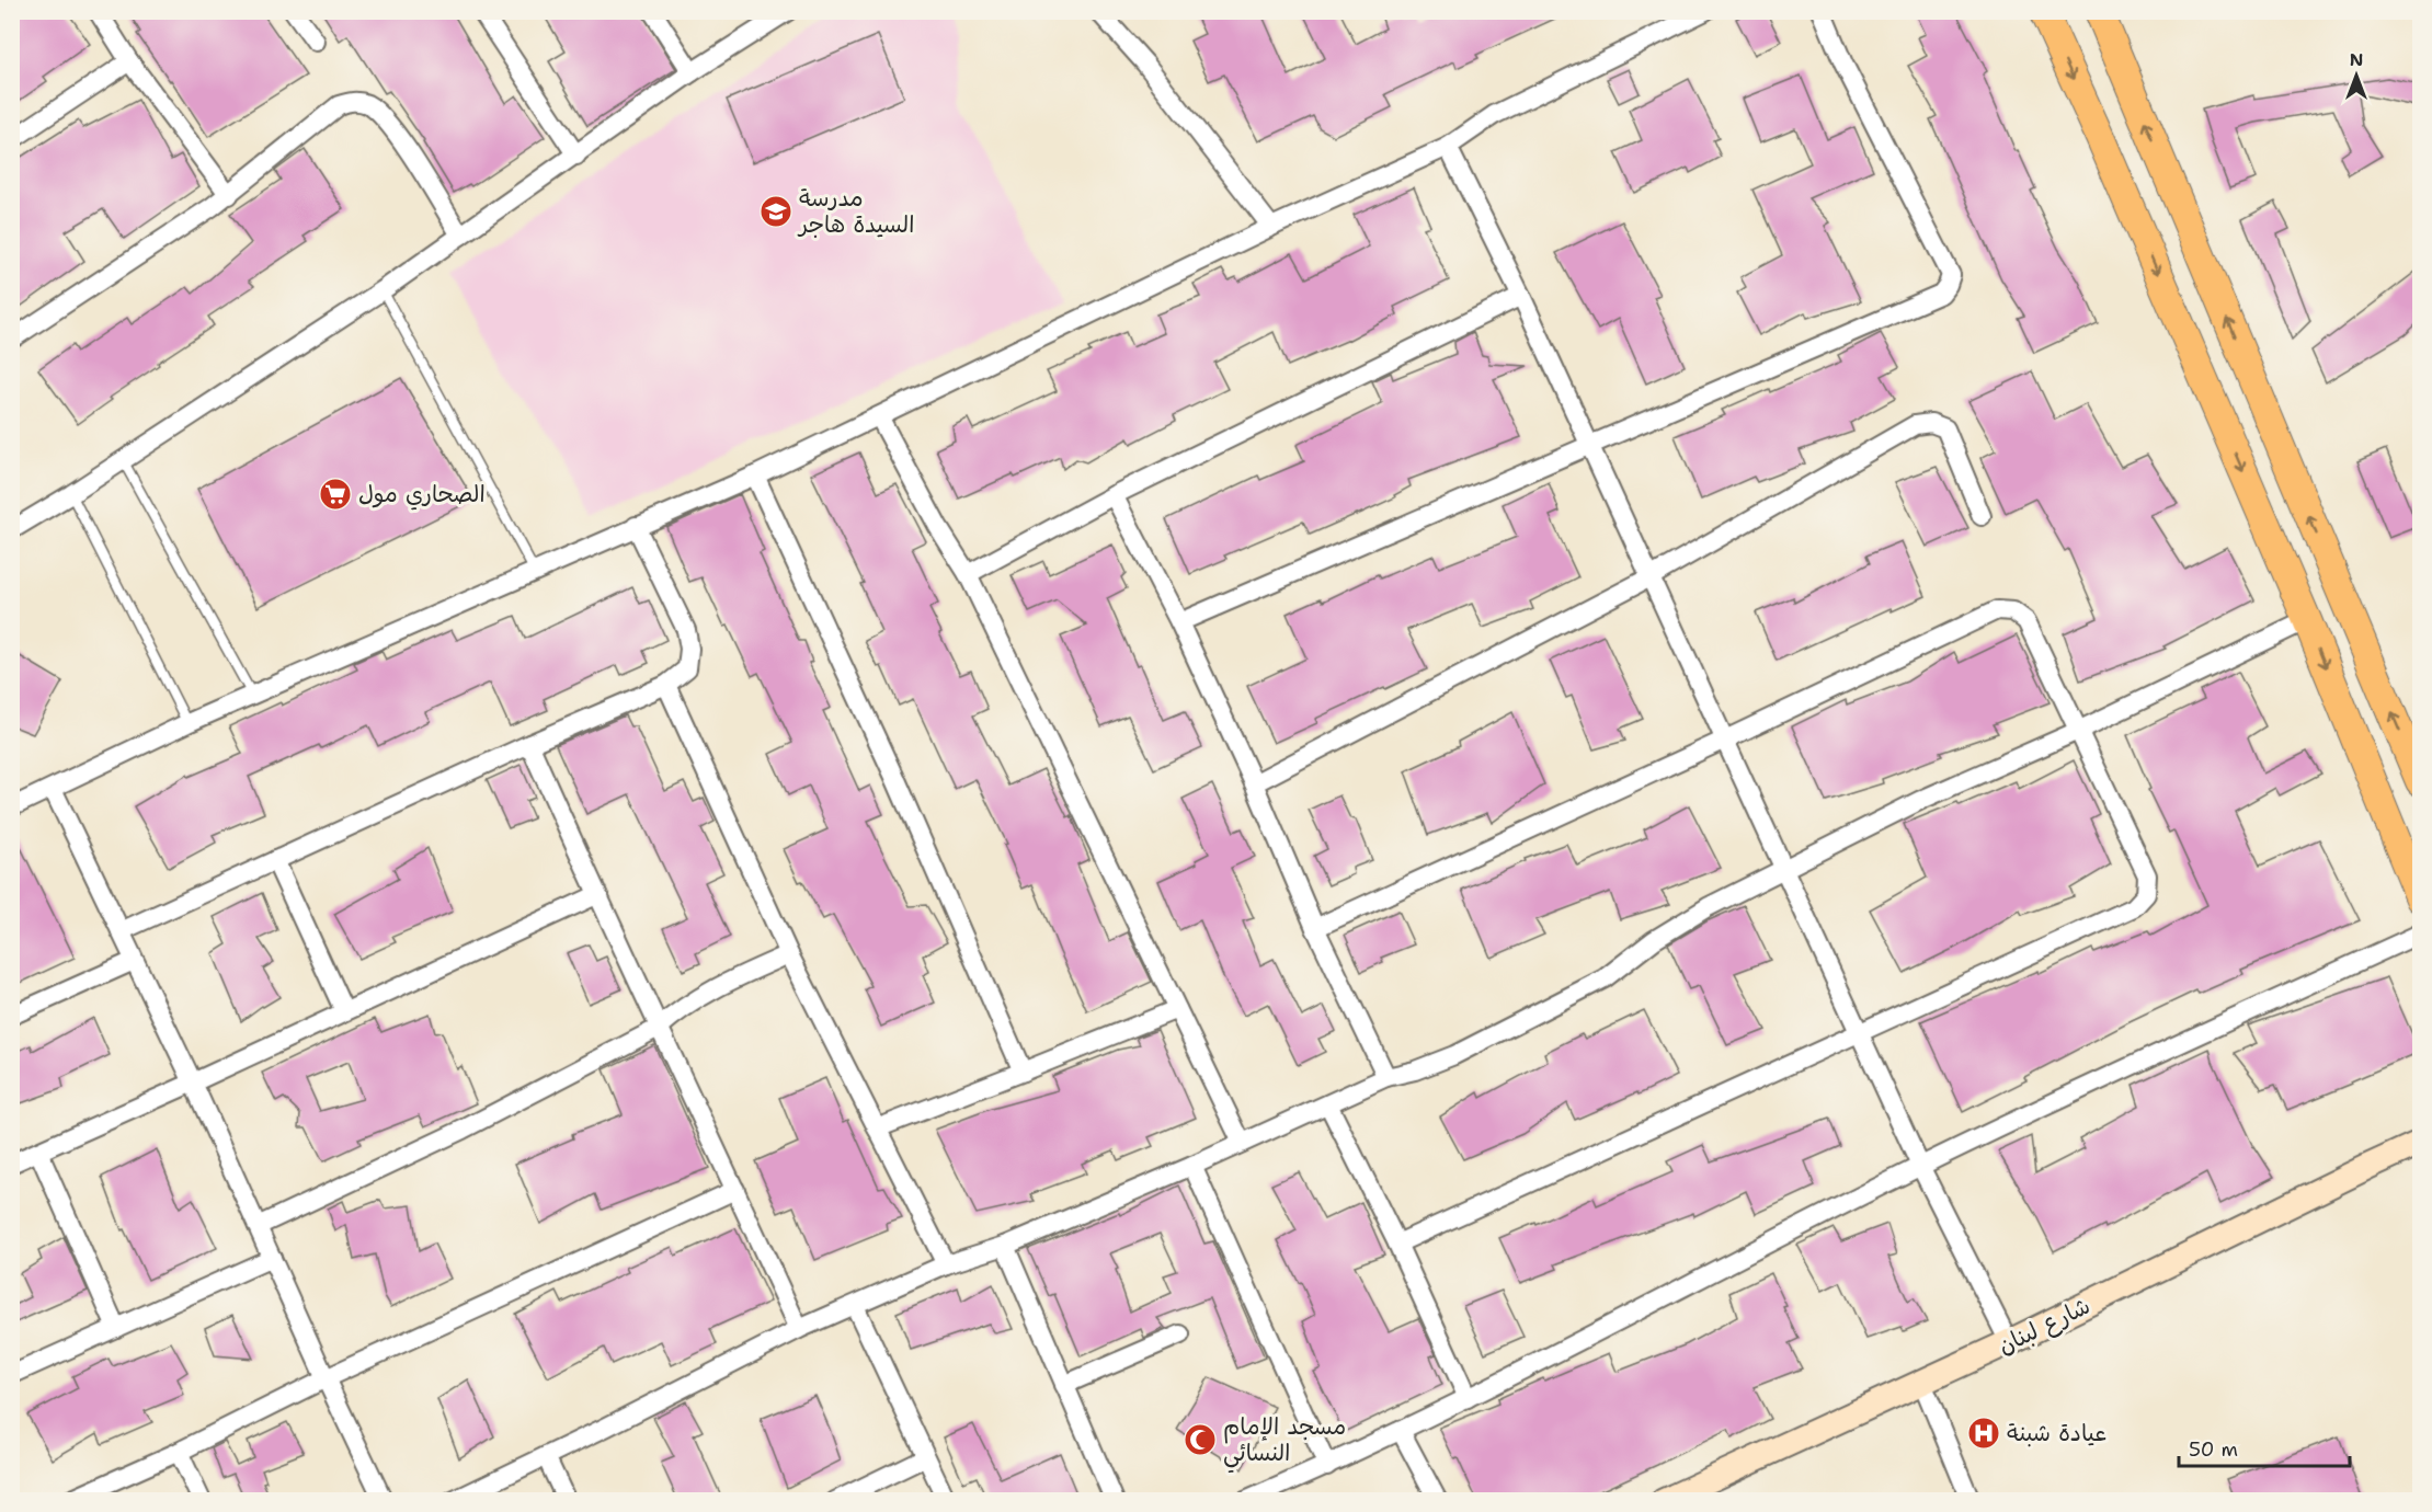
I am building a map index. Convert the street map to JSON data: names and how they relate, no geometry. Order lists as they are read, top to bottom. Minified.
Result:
{"streets":{"street":["شارع لبنان"]},"places":{"school or university":["مدرسة السيدة هاجر"],"supermarket":["الصحاري مول"],"hospital":["عيادة شبنة"],"mosque":["مسجد الإمام النسائي"]},"scale_bar":"50 m","north":"top"}
